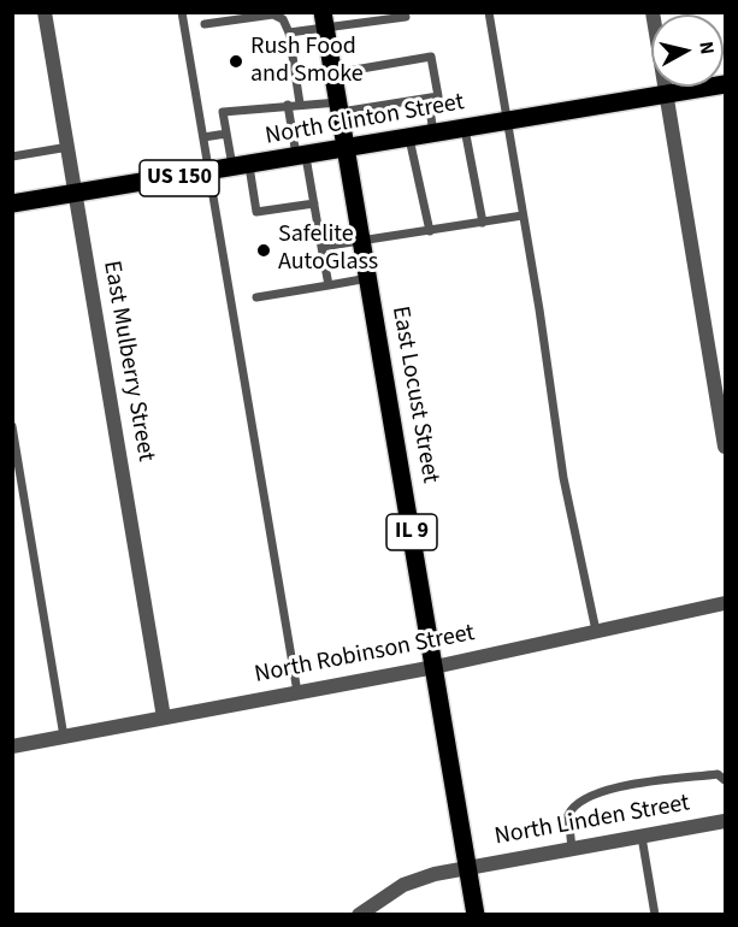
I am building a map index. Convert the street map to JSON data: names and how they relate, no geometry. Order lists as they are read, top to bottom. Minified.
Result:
{"streets":{"main road":["North Clinton Street","US 150","East Locust Street","IL 9"],"street":["East Mulberry Street","North Robinson Street","North Linden Street"]},"crossings":[["North Clinton Street","East Mulberry Street"],["North Clinton Street","East Locust Street"],["East Mulberry Street","North Robinson Street"],["East Locust Street","North Robinson Street"],["East Locust Street","North Linden Street"]],"places":["Rush Food and Smoke","Safelite AutoGlass"],"north":"right"}
